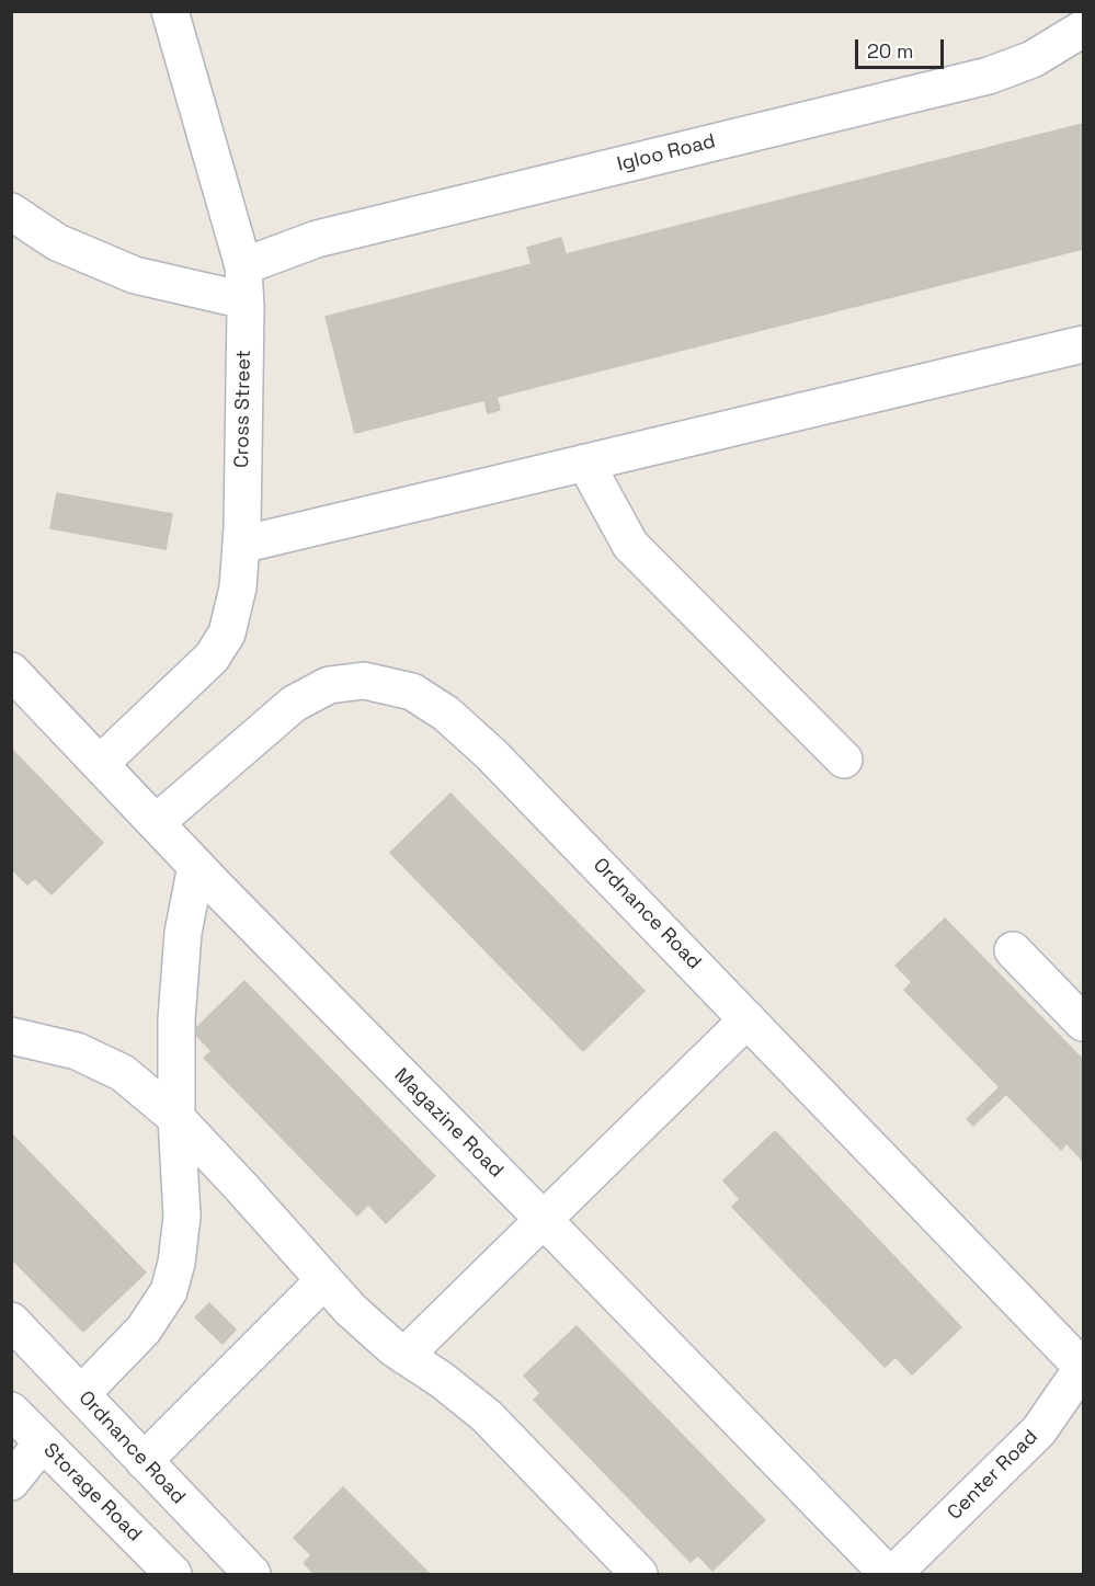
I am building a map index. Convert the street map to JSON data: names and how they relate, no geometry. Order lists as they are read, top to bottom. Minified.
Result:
{"streets":{"street":["Igloo Road","Cross Street","Ordnance Road","Magazine Road","Center Road","Storage Road"]},"crossings":[["Igloo Road","Cross Street"],["Cross Street","Magazine Road"],["Ordnance Road","Magazine Road"],["Ordnance Road","Center Road"]],"scale_bar":"20 m"}
